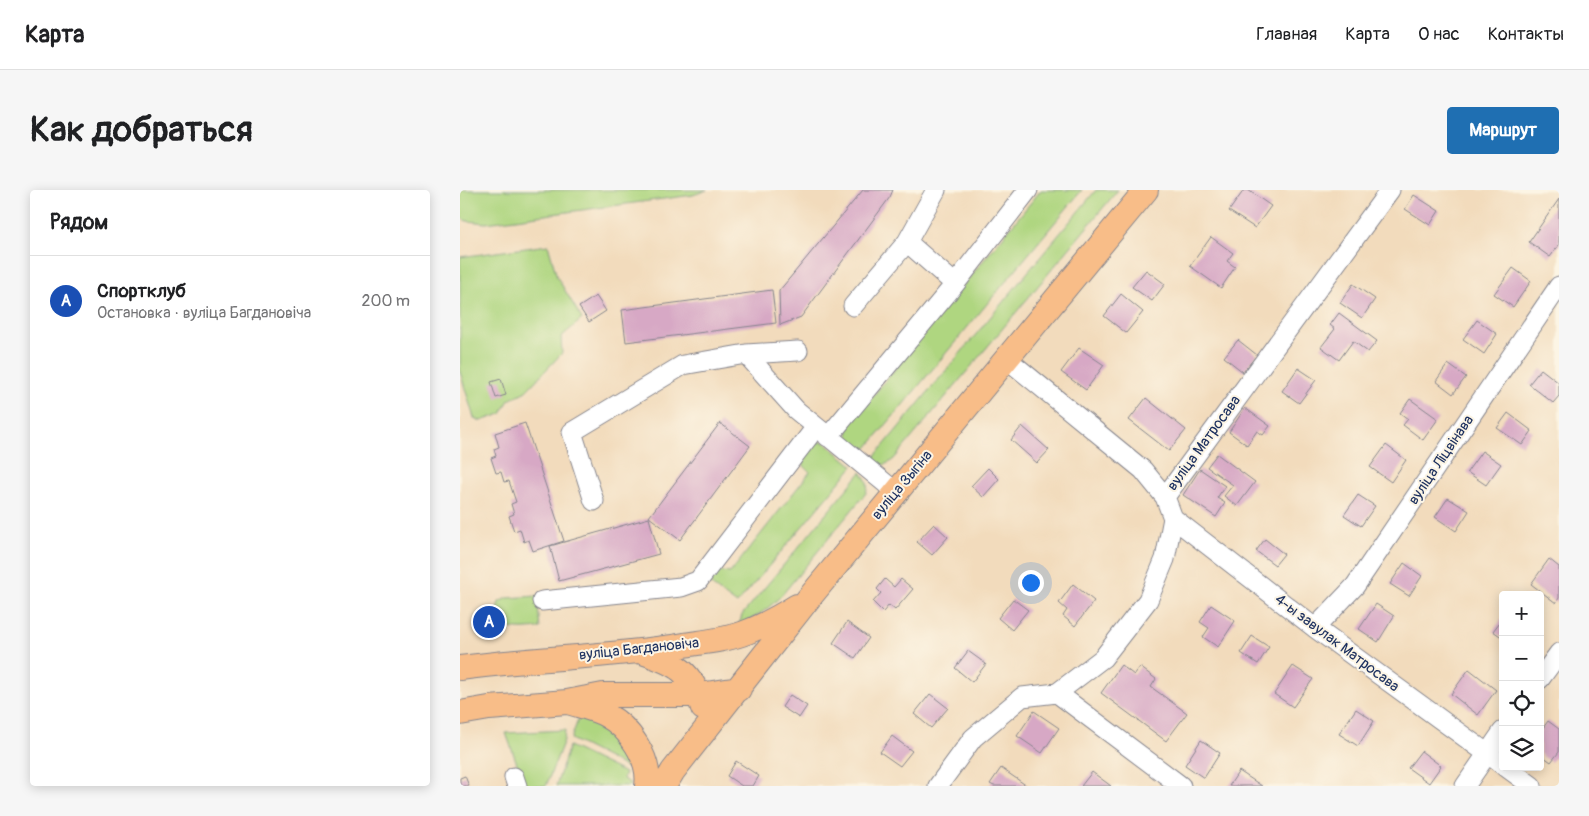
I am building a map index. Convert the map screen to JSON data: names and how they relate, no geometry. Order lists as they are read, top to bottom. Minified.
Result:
{"streets":{"main road":["вуліца Зыгіна","вуліца Багдановіча"],"street":["вуліца Матросава","вуліца Ліцвінава","4-ы завулак Матросава"]},"crossings":[["вуліца Матросава","4-ы завулак Матросава"],["вуліца Ліцвінава","4-ы завулак Матросава"],["вуліца Зыгіна","вуліца Багдановіча"]],"page":{"header":"Карта","nav":["Главная","Карта","О нас","Контакты"],"buttons":"Маршрут","title":"Как добраться","heading":"Рядом","list":[{"mark":"A","name":"Спортклуб","note":"Остановка · вуліца Багдановіча","value":"200 m"}],"map_buttons":["+","−"],"pins":"A"}}
